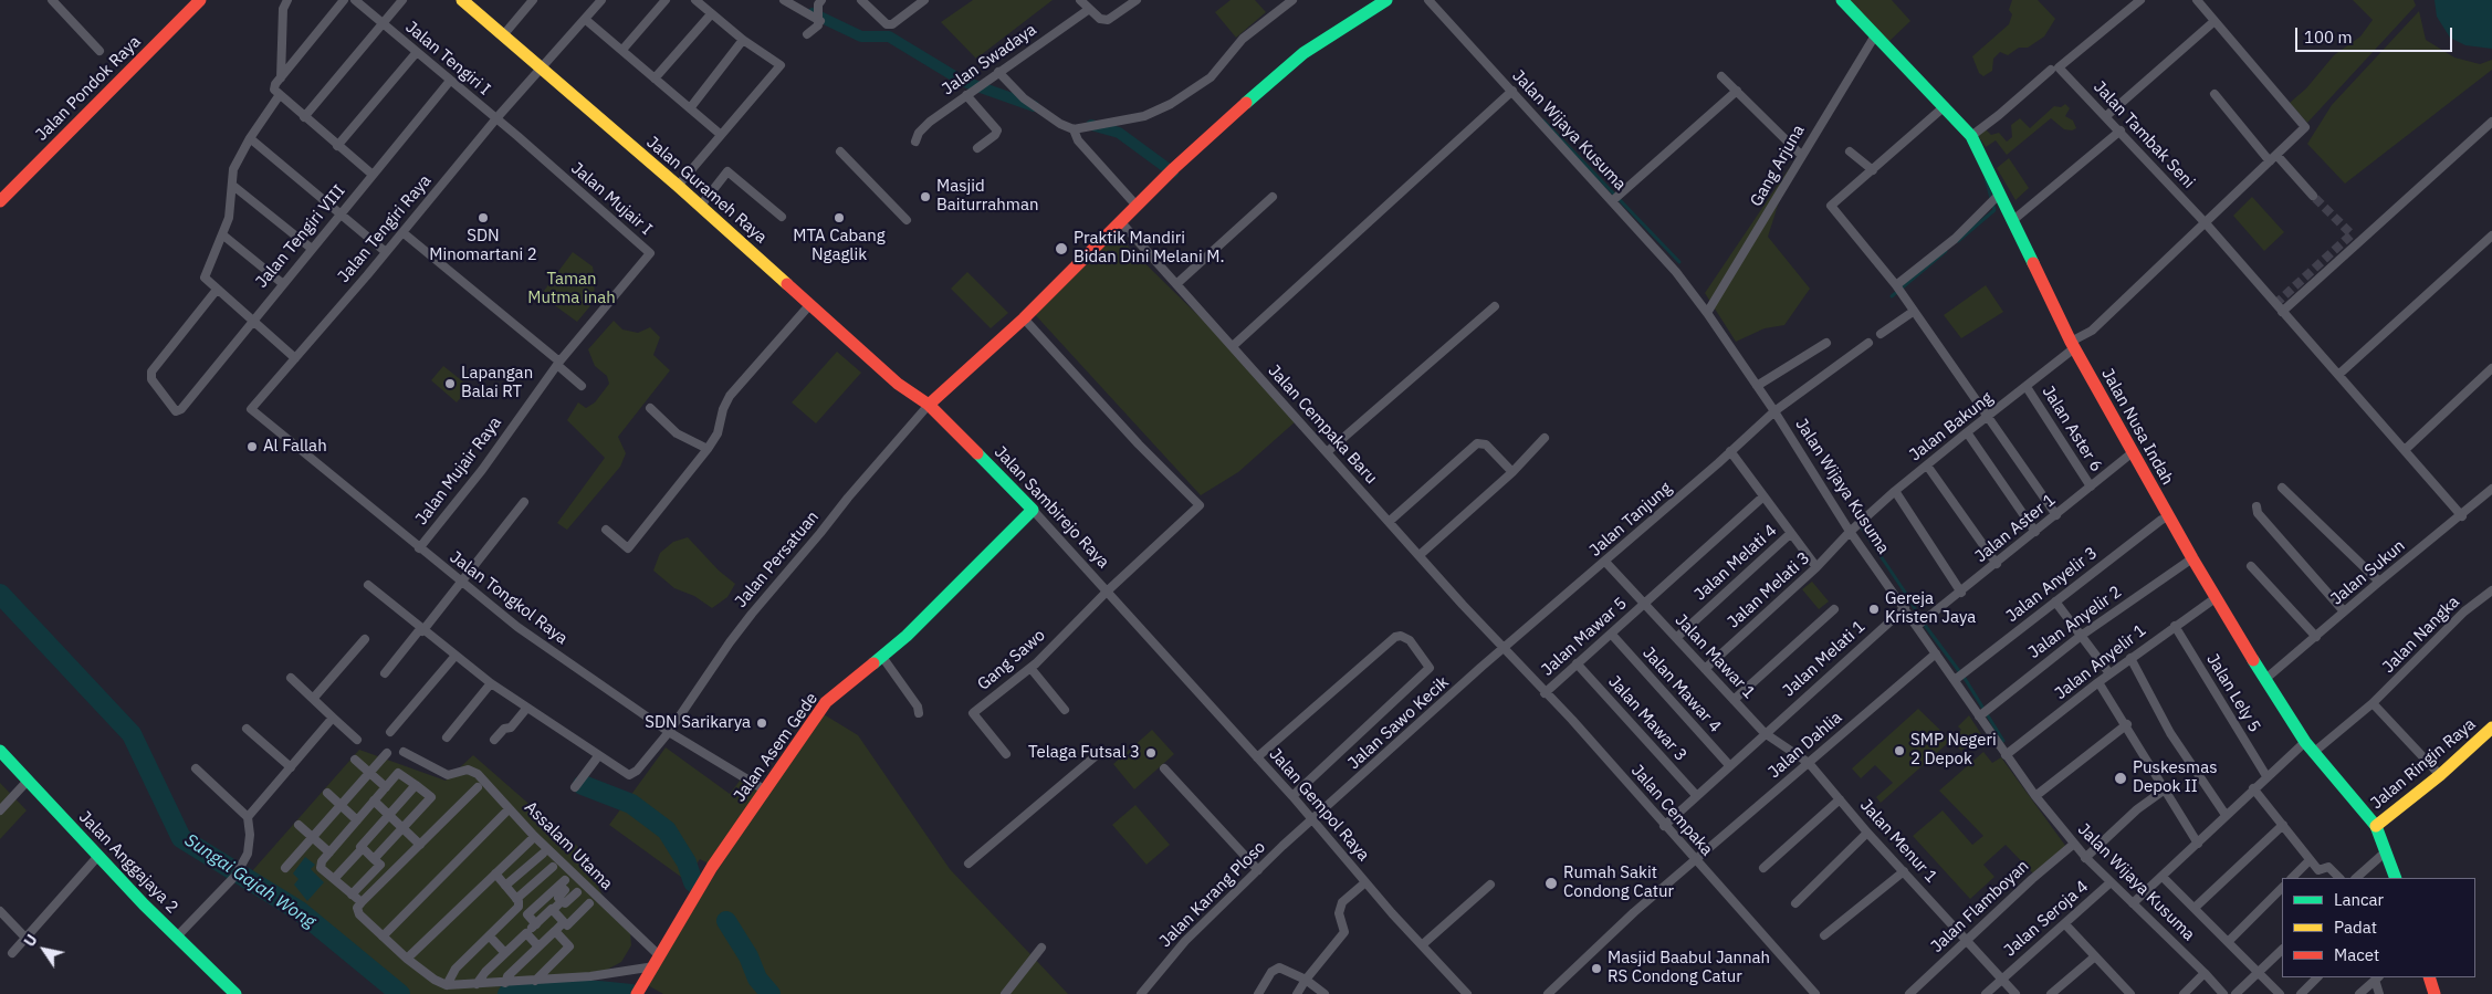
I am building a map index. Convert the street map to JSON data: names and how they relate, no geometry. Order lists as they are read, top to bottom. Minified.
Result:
{"streets":{"street":["Jalan Tengiri I","Jalan Swadaya","Jalan Pondok Raya","Jalan Wijaya Kusuma","Jalan Tambak Seni","Gang Arjuna","Jalan Gurameh Raya","Jalan Mujair I","Jalan Tengiri Raya","Jalan Tengiri VIII","Jalan Cempaka Baru","Jalan Bakung","Jalan Nusa Indah","Jalan Aster 6","Jalan Mujair Raya","Jalan Sambirejo Raya","Jalan Tanjung","Jalan Aster 1","Jalan Persatuan","Jalan Melati 4","Jalan Sukun","Jalan Anyelir 3","Jalan Melati 3","Jalan Tongkol Raya","Jalan Anyelir 2","Jalan Nangka","Jalan Mawar 5","Jalan Mawar 1","Jalan Melati 1","Gang Sawo","Jalan Anyelir 1","Jalan Mawar 4","Jalan Lely 5","Jalan Mawar 3","Jalan Sawo Kecik","Jalan Dahlia","Jalan Asem Gede","Jalan Ringin Raya","Jalan Gempol Raya","Jalan Cempaka","Jalan Menur 1","Assalam Utama","Jalan Anggajaya 2","Jalan Karang Ploso","Jalan Flamboyan","Jalan Seroja 4"]},"crossings":[["Jalan Tengiri I","Jalan Mujair I"],["Jalan Tengiri I","Jalan Tengiri Raya"],["Jalan Tengiri I","Jalan Tengiri VIII"],["Jalan Wijaya Kusuma","Gang Arjuna"],["Jalan Wijaya Kusuma","Jalan Bakung"],["Jalan Wijaya Kusuma","Jalan Tanjung"],["Jalan Wijaya Kusuma","Jalan Aster 1"],["Jalan Wijaya Kusuma","Jalan Anyelir 3"],["Jalan Wijaya Kusuma","Jalan Melati 3"],["Jalan Wijaya Kusuma","Jalan Anyelir 2"],["Jalan Wijaya Kusuma","Jalan Melati 1"],["Jalan Wijaya Kusuma","Jalan Anyelir 1"],["Jalan Wijaya Kusuma","Jalan Dahlia"],["Jalan Wijaya Kusuma","Jalan Flamboyan"],["Jalan Wijaya Kusuma","Jalan Seroja 4"],["Jalan Tambak Seni","Jalan Bakung"],["Jalan Tambak Seni","Jalan Sukun"],["Gang Arjuna","Jalan Nusa Indah"],["Jalan Gurameh Raya","Jalan Tengiri Raya"],["Jalan Gurameh Raya","Jalan Sambirejo Raya"],["Jalan Gurameh Raya","Jalan Persatuan"],["Jalan Mujair I","Jalan Tengiri Raya"],["Jalan Mujair I","Jalan Mujair Raya"],["Jalan Tengiri Raya","Jalan Tongkol Raya"],["Jalan Cempaka Baru","Jalan Tanjung"],["Jalan Cempaka Baru","Jalan Sawo Kecik"],["Jalan Cempaka Baru","Jalan Cempaka"],["Jalan Bakung","Jalan Nusa Indah"],["Jalan Bakung","Jalan Aster 6"],["Jalan Bakung","Jalan Melati 3"],["Jalan Nusa Indah","Jalan Aster 1"],["Jalan Nusa Indah","Jalan Sukun"],["Jalan Nusa Indah","Jalan Anyelir 3"],["Jalan Nusa Indah","Jalan Anyelir 2"],["Jalan Nusa Indah","Jalan Nangka"],["Jalan Nusa Indah","Jalan Anyelir 1"],["Jalan Nusa Indah","Jalan Ringin Raya"],["Jalan Aster 6","Jalan Aster 1"],["Jalan Mujair Raya","Jalan Tongkol Raya"],["Jalan Sambirejo Raya","Jalan Persatuan"],["Jalan Sambirejo Raya","Gang Sawo"],["Jalan Sambirejo Raya","Jalan Asem Gede"],["Jalan Sambirejo Raya","Jalan Gempol Raya"],["Jalan Tanjung","Jalan Mawar 1"],["Jalan Tanjung","Jalan Sawo Kecik"],["Jalan Tanjung","Jalan Cempaka"],["Jalan Persatuan","Jalan Tongkol Raya"],["Jalan Melati 4","Jalan Mawar 1"],["Jalan Melati 3","Jalan Mawar 1"],["Jalan Tongkol Raya","Jalan Asem Gede"],["Jalan Mawar 5","Jalan Mawar 1"],["Jalan Mawar 5","Jalan Mawar 4"],["Jalan Mawar 5","Jalan Mawar 3"],["Jalan Mawar 5","Jalan Cempaka"],["Jalan Mawar 1","Jalan Melati 1"],["Jalan Mawar 1","Jalan Dahlia"],["Jalan Mawar 1","Jalan Menur 1"],["Jalan Melati 1","Jalan Mawar 4"],["Jalan Melati 1","Jalan Mawar 3"],["Jalan Melati 1","Jalan Cempaka"],["Jalan Anyelir 1","Jalan Lely 5"],["Jalan Sawo Kecik","Jalan Gempol Raya"],["Jalan Sawo Kecik","Jalan Cempaka"],["Jalan Sawo Kecik","Jalan Karang Ploso"],["Jalan Dahlia","Jalan Cempaka"],["Jalan Dahlia","Jalan Menur 1"],["Jalan Asem Gede","Assalam Utama"],["Jalan Gempol Raya","Jalan Karang Ploso"],["Jalan Menur 1","Jalan Flamboyan"],["Jalan Menur 1","Jalan Seroja 4"]],"water":["Sungai Gajah Wong"],"parks":["Taman Mutma inah"],"places":["Masjid Baiturrahman","SDN Minomartani 2","MTA Cabang Ngaglik","Praktik Mandiri Bidan Dini Melani M.","Lapangan Balai RT","Al Fallah","Gereja Kristen Jaya","SDN Sarikarya","SMP Negeri 2 Depok","Telaga Futsal 3","Puskesmas Depok II","Rumah Sakit Condong Catur","Masjid Baabul Jannah RS Condong Catur"],"legend":["Lancar","Padat","Macet"],"scale_bar":"100 m","north":"top left"}
